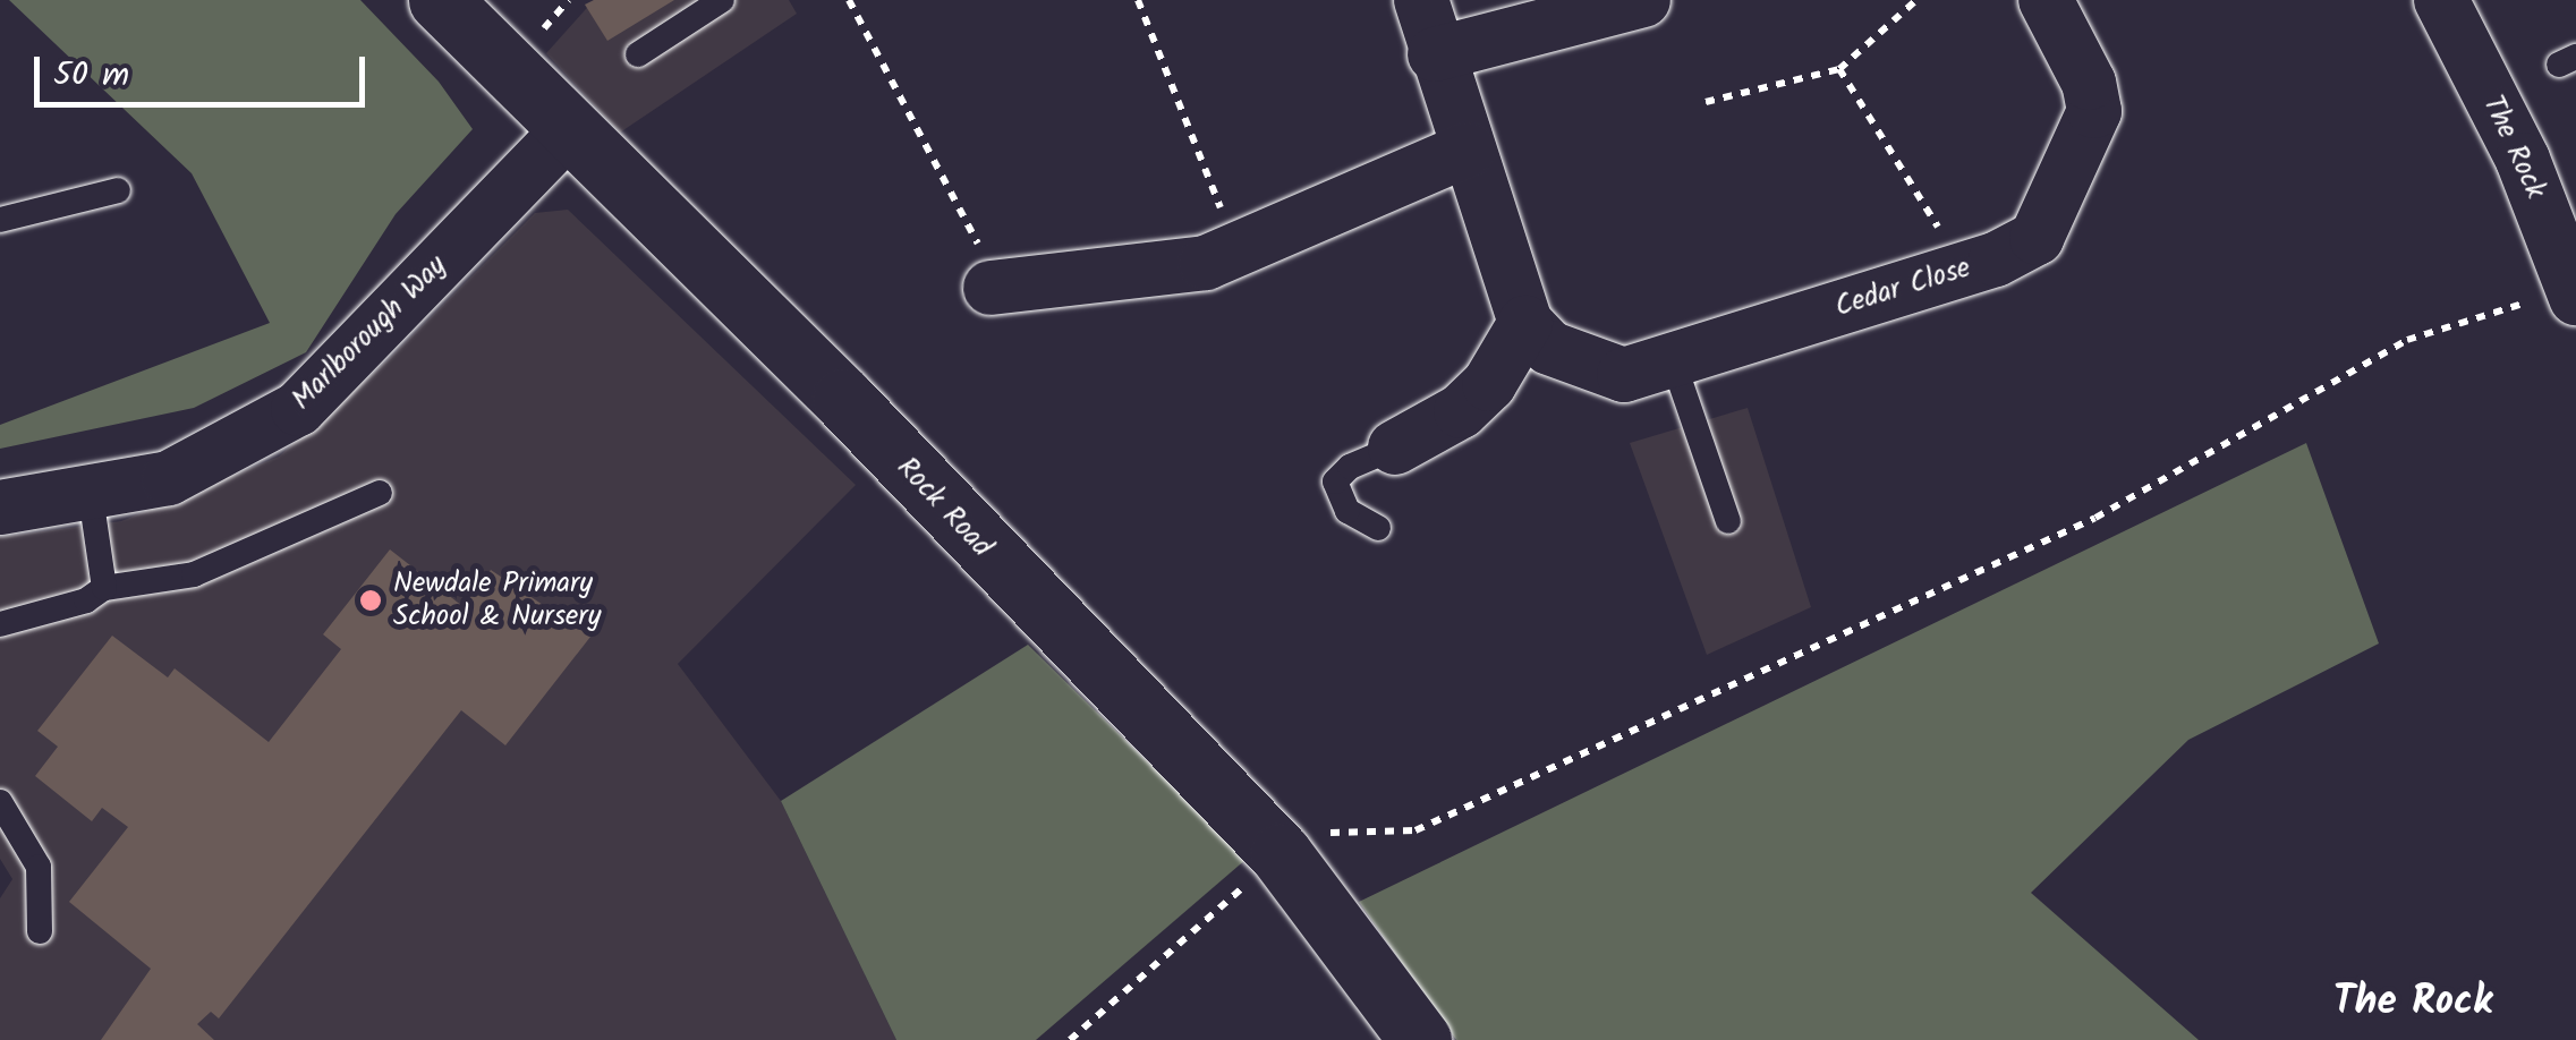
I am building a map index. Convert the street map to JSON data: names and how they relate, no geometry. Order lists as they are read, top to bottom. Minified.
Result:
{"streets":{"street":["The Rock","Cedar Close","Marlborough Way","Rock Road"]},"crossings":[["Marlborough Way","Rock Road"]],"districts":["The Rock"],"places":["Newdale Primary School & Nursery"],"scale_bar":"50 m"}
